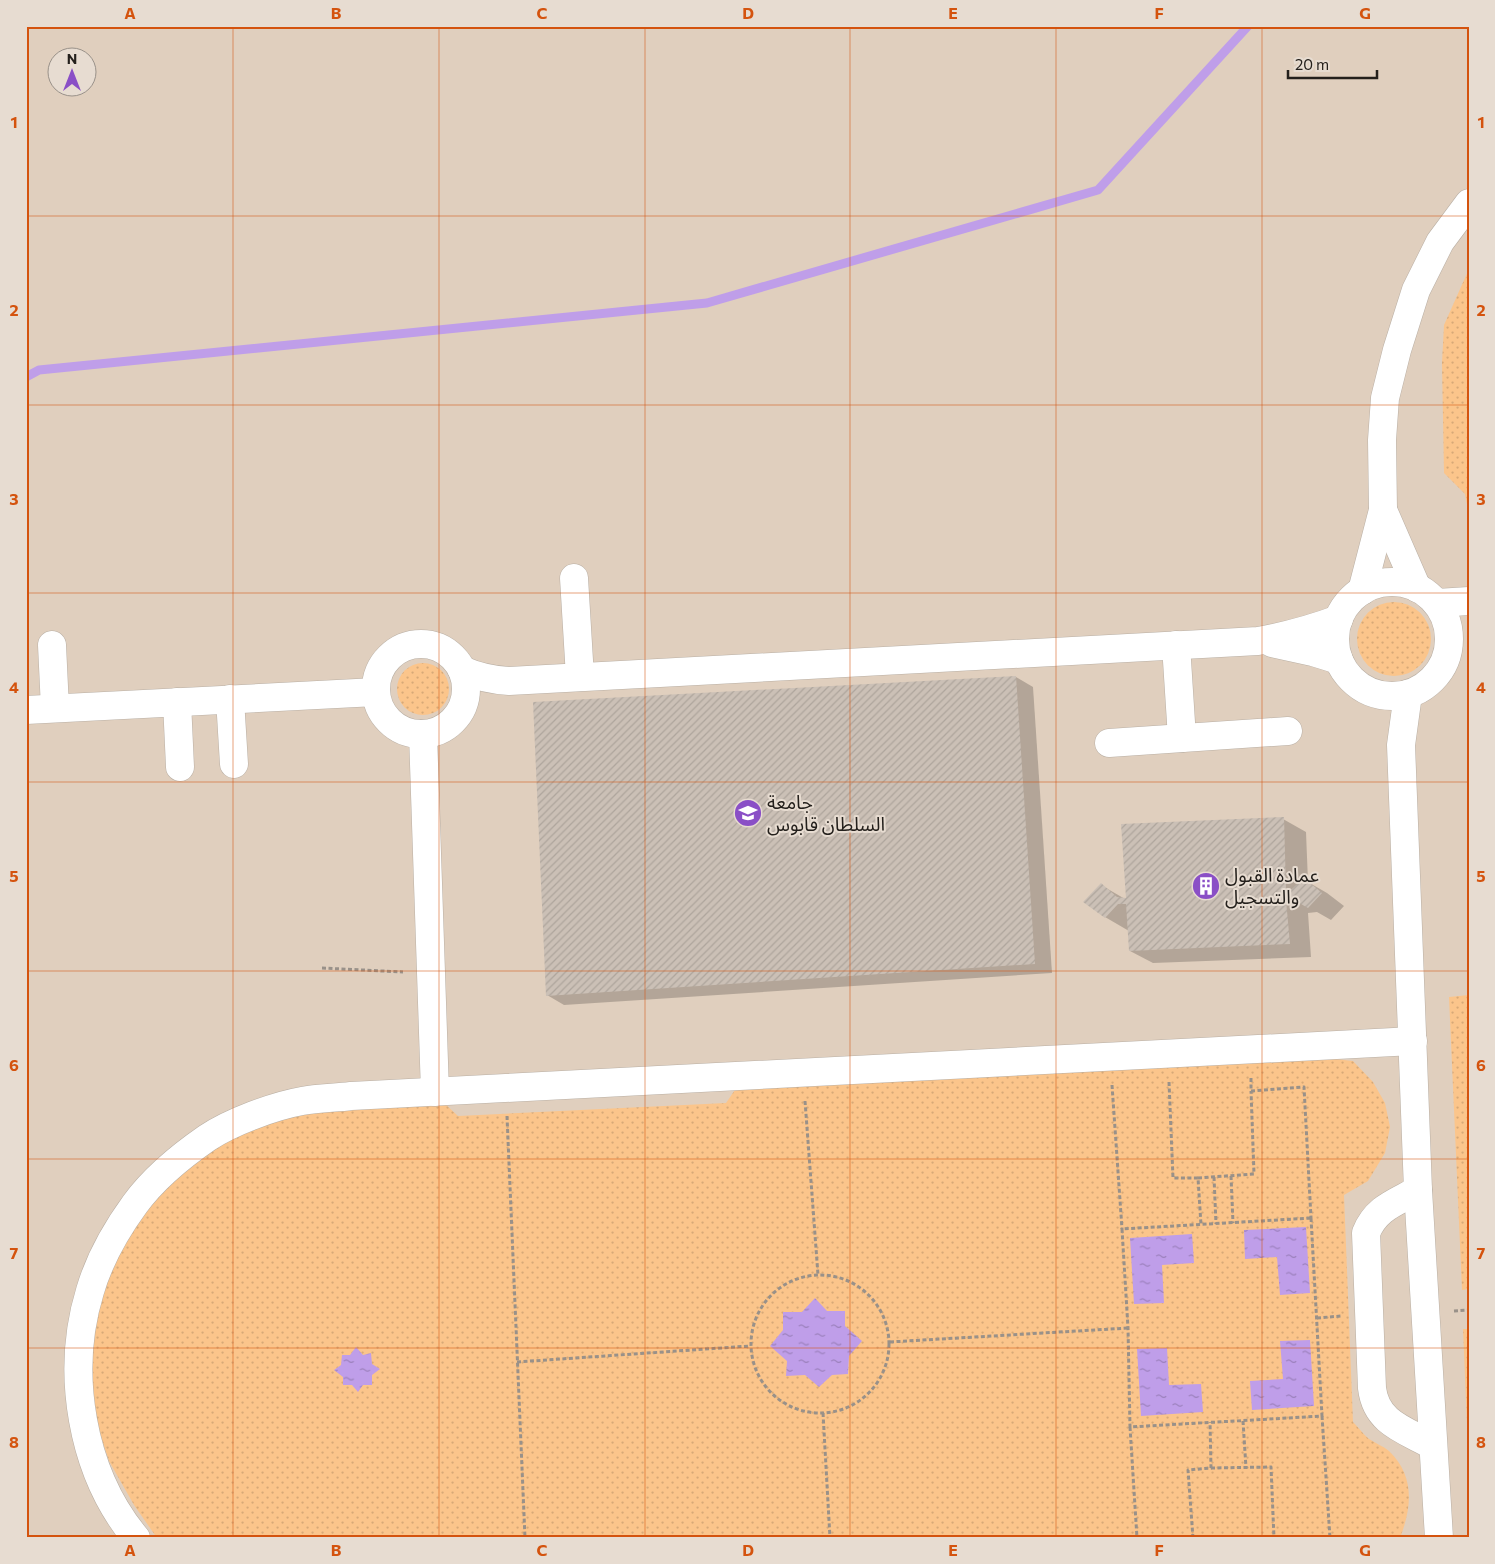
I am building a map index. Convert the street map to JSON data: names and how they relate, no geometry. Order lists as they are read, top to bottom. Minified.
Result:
{"places":{"school or university":["جامعة السلطان قابوس"],"building":["عمادة القبول والتسجيل"]},"scale_bar":"20 m","north":"top","grid":{"columns":["A","B","C","D","E","F","G"],"rows":["1","2","3","4","5","6","7","8"]}}
